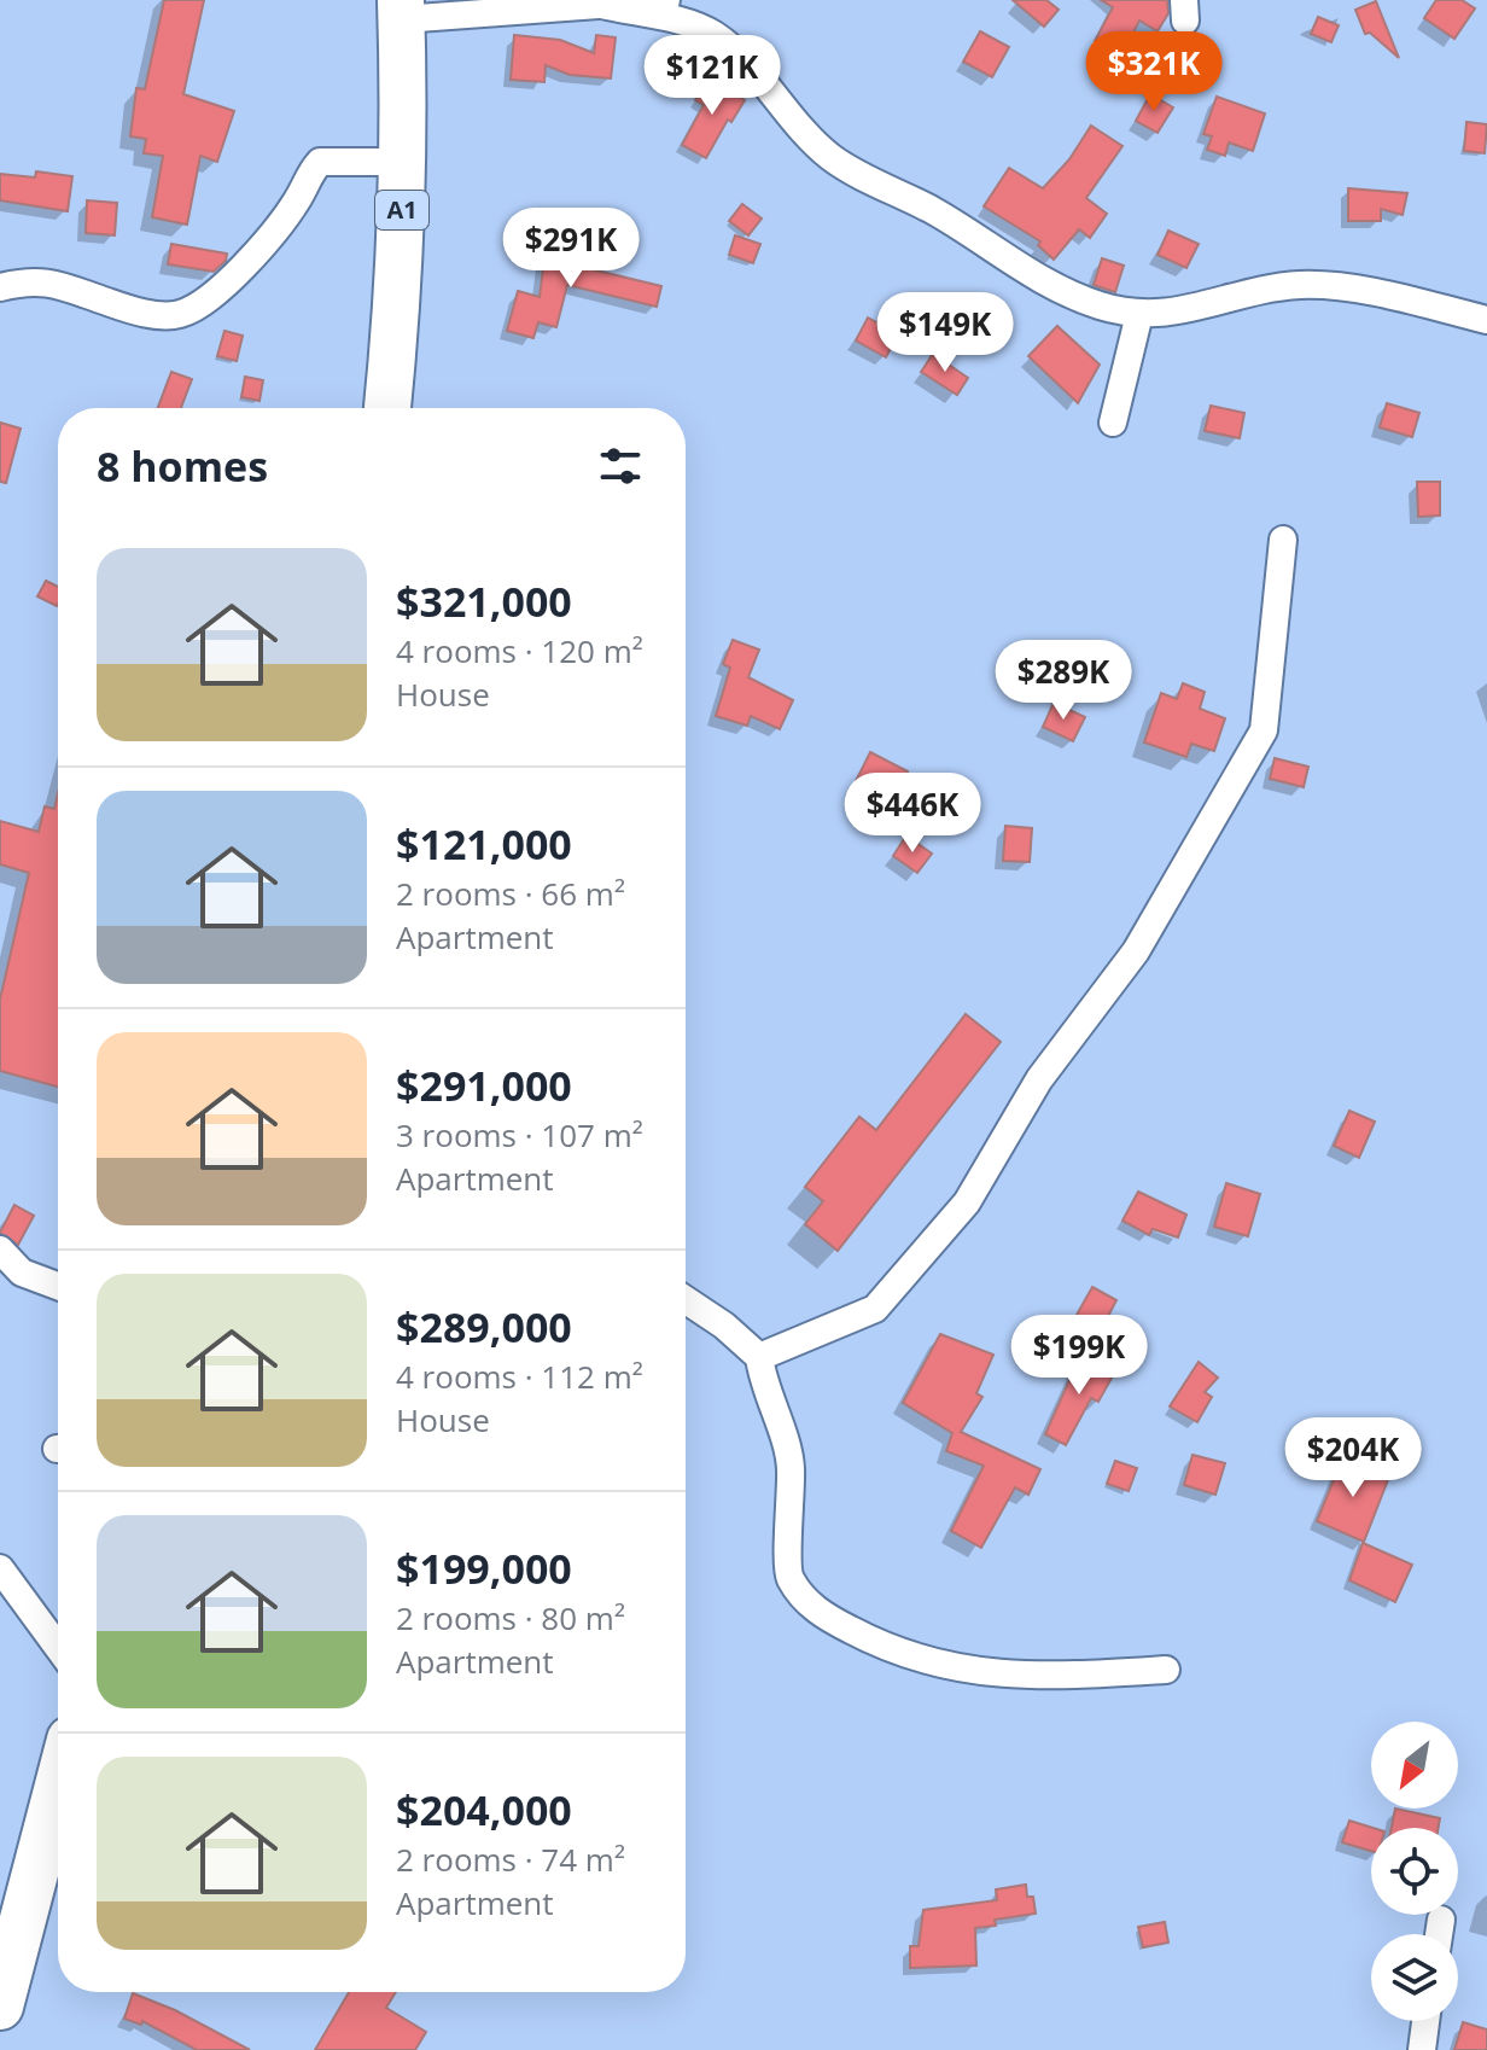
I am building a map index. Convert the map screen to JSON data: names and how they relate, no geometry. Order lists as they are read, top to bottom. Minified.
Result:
{"streets":{"highway":["A1"]},"north":"bottom left","page":{"price":["$321K","$121K","$291K","$149K","$289K","$446K","$199K","$204K"],"heading":"8 homes","list":[{"name":"$321,000","note":"4 rooms · 120 m² · House"},{"name":"$121,000","note":"2 rooms · 66 m² · Apartment"},{"name":"$291,000","note":"3 rooms · 107 m² · Apartment"},{"name":"$289,000","note":"4 rooms · 112 m² · House"},{"name":"$199,000","note":"2 rooms · 80 m² · Apartment"},{"name":"$204,000","note":"2 rooms · 74 m² · Apartment"}]}}
